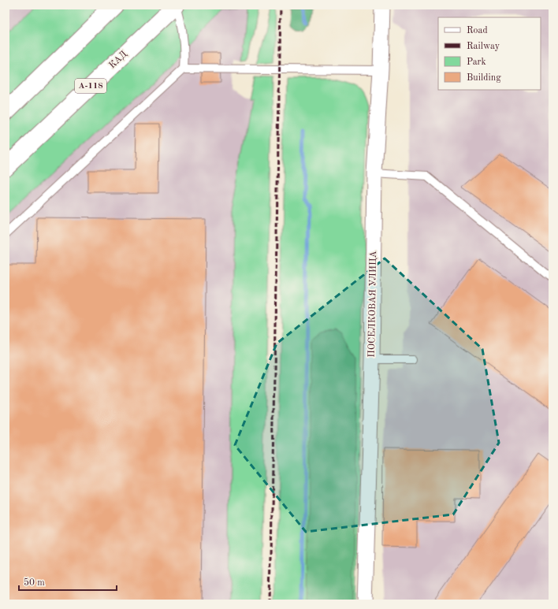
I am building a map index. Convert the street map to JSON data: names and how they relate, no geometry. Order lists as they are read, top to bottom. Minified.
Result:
{"streets":{"highway":["КАД","А-118"],"street":["ПОСЕЛКОВАЯ УЛИЦА"]},"legend":["Road","Railway","Park","Building"],"scale_bar":"50 m"}
